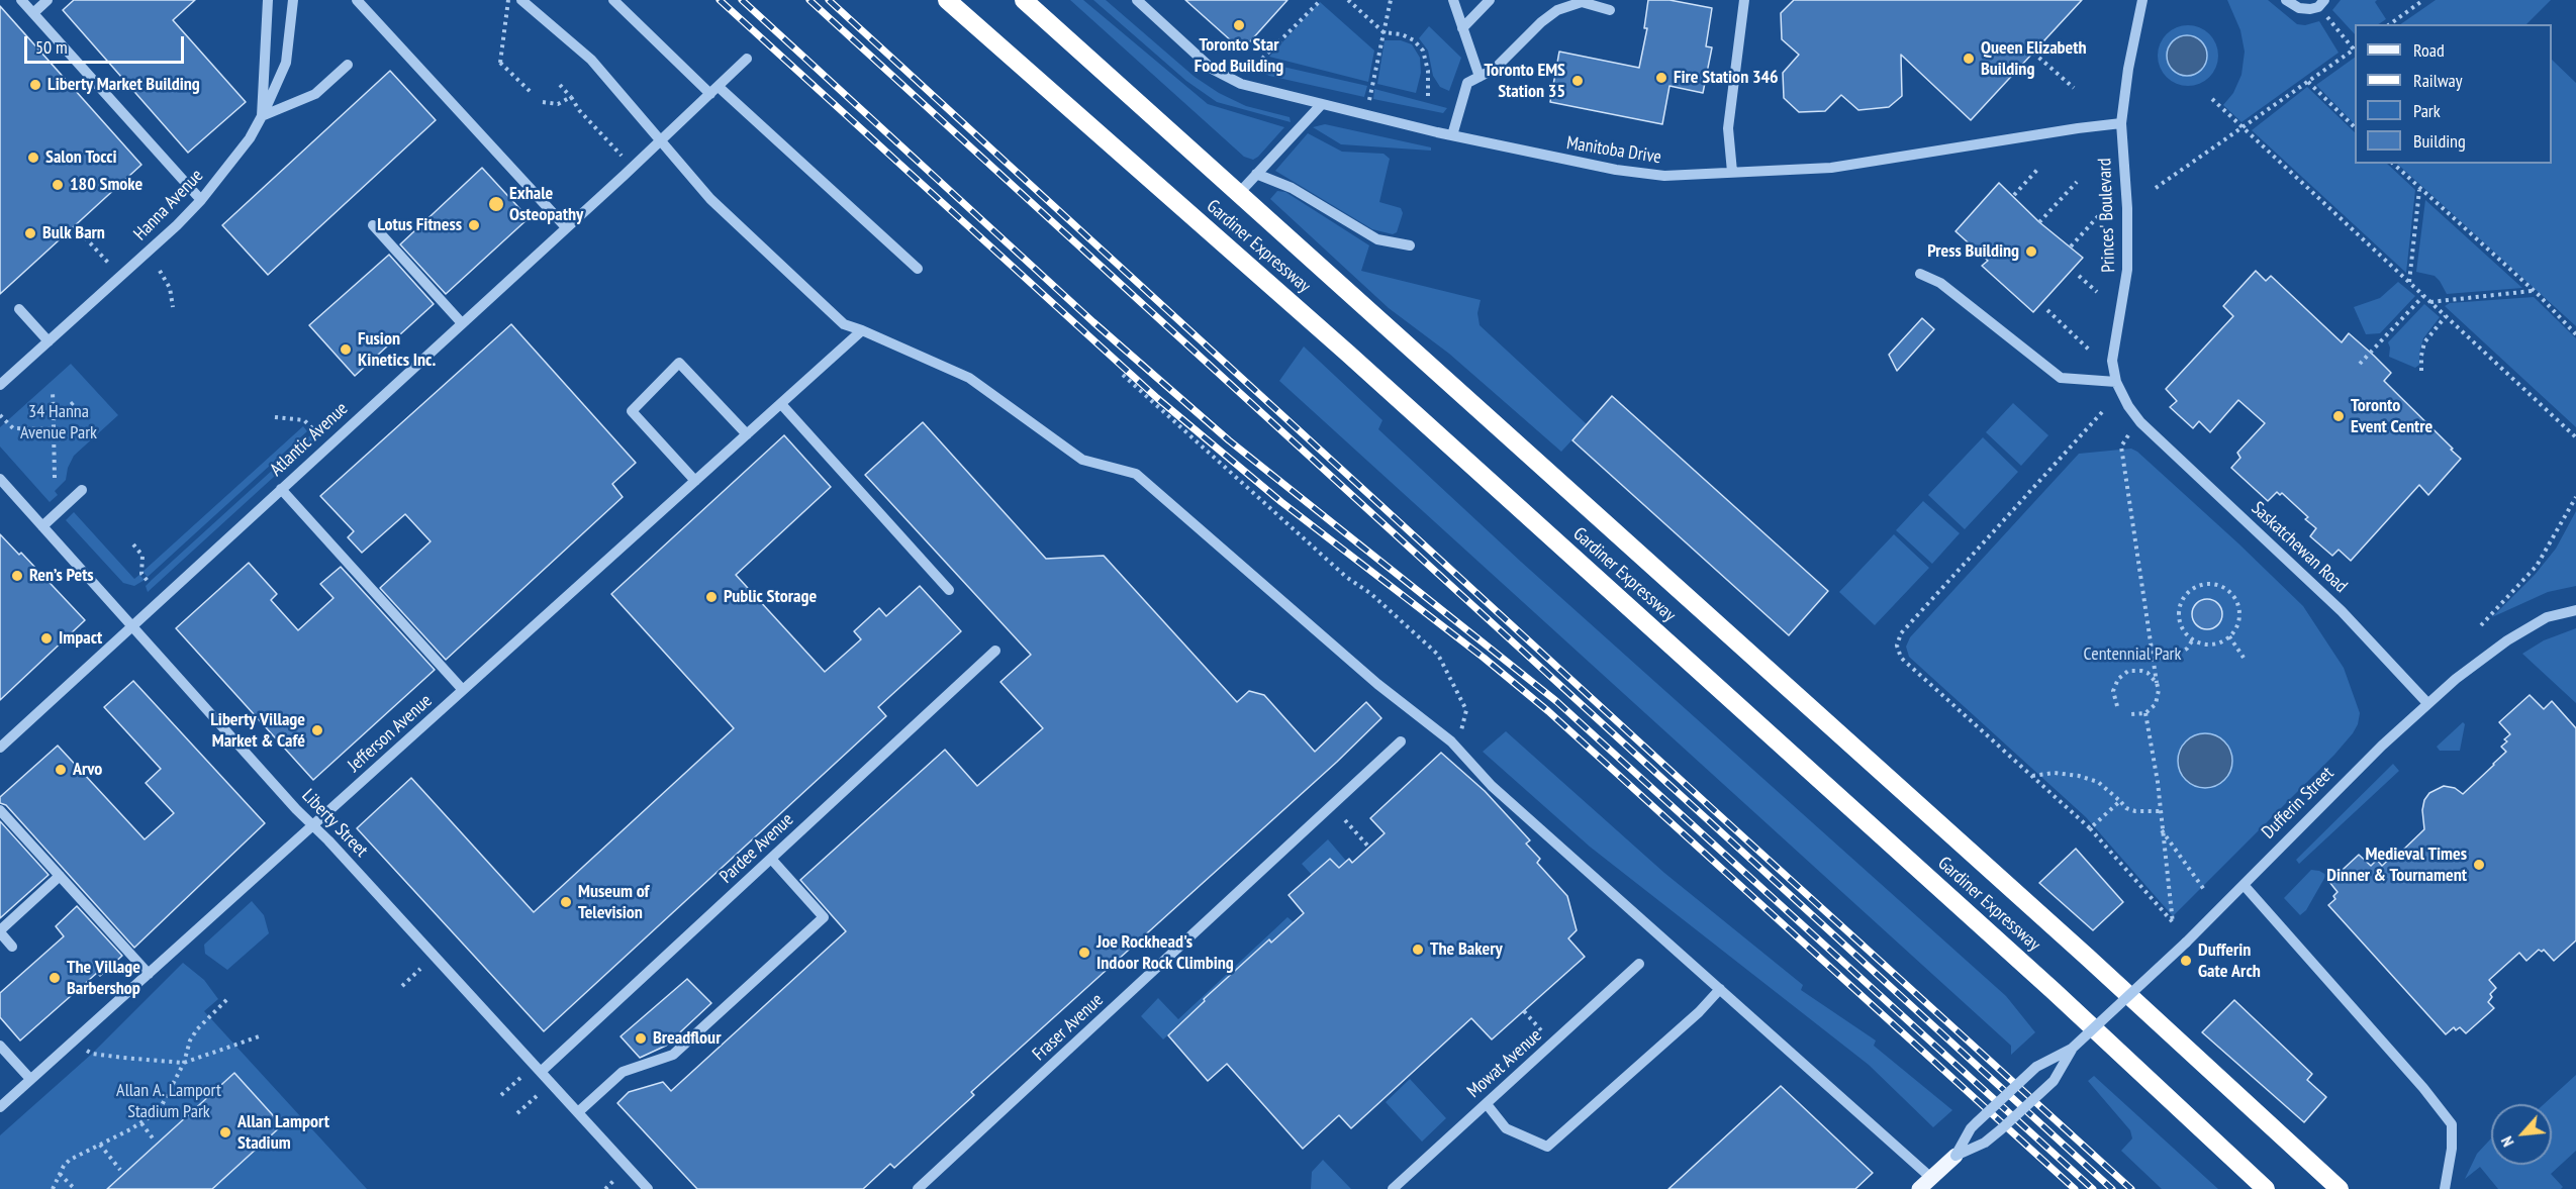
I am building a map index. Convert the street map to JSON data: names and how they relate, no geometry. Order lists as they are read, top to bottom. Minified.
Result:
{"streets":{"highway":["Gardiner Expressway"],"main road":["Dufferin Street"],"street":["Manitoba Drive","Hanna Avenue","Princes' Boulevard","Atlantic Avenue","Saskatchewan Road","Jefferson Avenue","Liberty Street","Pardee Avenue","Fraser Avenue","Mowat Avenue"]},"crossings":[["Manitoba Drive","Princes' Boulevard"],["Princes' Boulevard","Saskatchewan Road"],["Atlantic Avenue","Liberty Street"],["Saskatchewan Road","Dufferin Street"],["Jefferson Avenue","Liberty Street"],["Liberty Street","Pardee Avenue"]],"parks":["34 Hanna Avenue Park","Centennial Park","Allan A. Lamport Stadium Park"],"places":["Toronto Star Food Building","Queen Elizabeth Building","Fire Station 346","Toronto EMS Station 35","Liberty Market Building","Salon Tocci","180 Smoke","Exhale Osteopathy","Lotus Fitness","Bulk Barn","Press Building","Fusion Kinetics Inc.","Toronto Event Centre","Ren’s Pets","Public Storage","Impact","Liberty Village Market & Café","Arvo","Medieval Times Dinner & Tournament","Museum of Television","The Bakery","Joe Rockhead's Indoor Rock Climbing","Dufferin Gate Arch","The Village Barbershop","Breadflour","Allan Lamport Stadium"],"legend":["Road","Railway","Park","Building"],"scale_bar":"50 m","north":"bottom left"}
